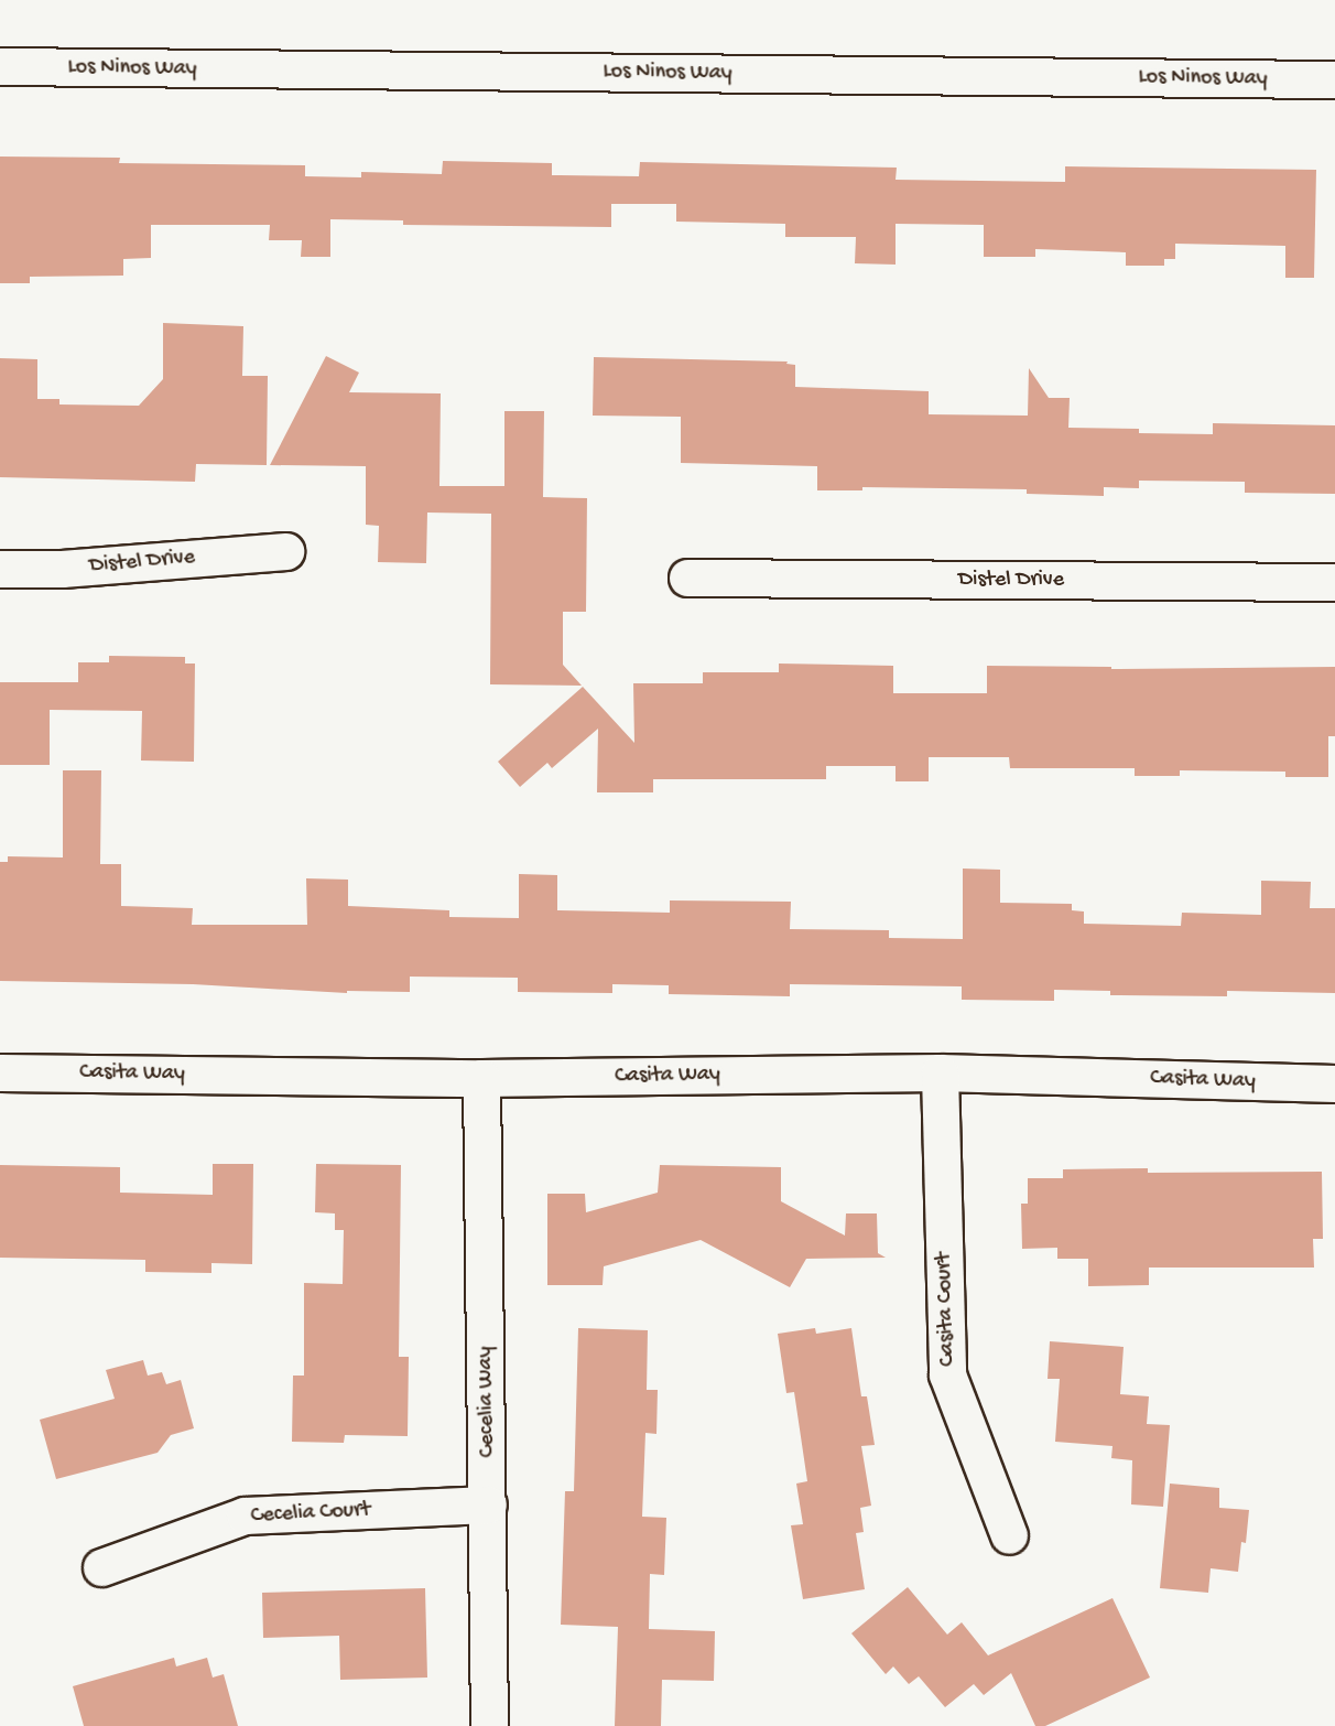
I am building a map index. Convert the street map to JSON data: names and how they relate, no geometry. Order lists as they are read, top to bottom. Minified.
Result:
{"streets":{"street":["Los Ninos Way","Distel Drive","Casita Way","Casita Court","Cecelia Way","Cecelia Court"]},"crossings":[["Casita Way","Casita Court"],["Casita Way","Cecelia Way"],["Cecelia Way","Cecelia Court"]]}
